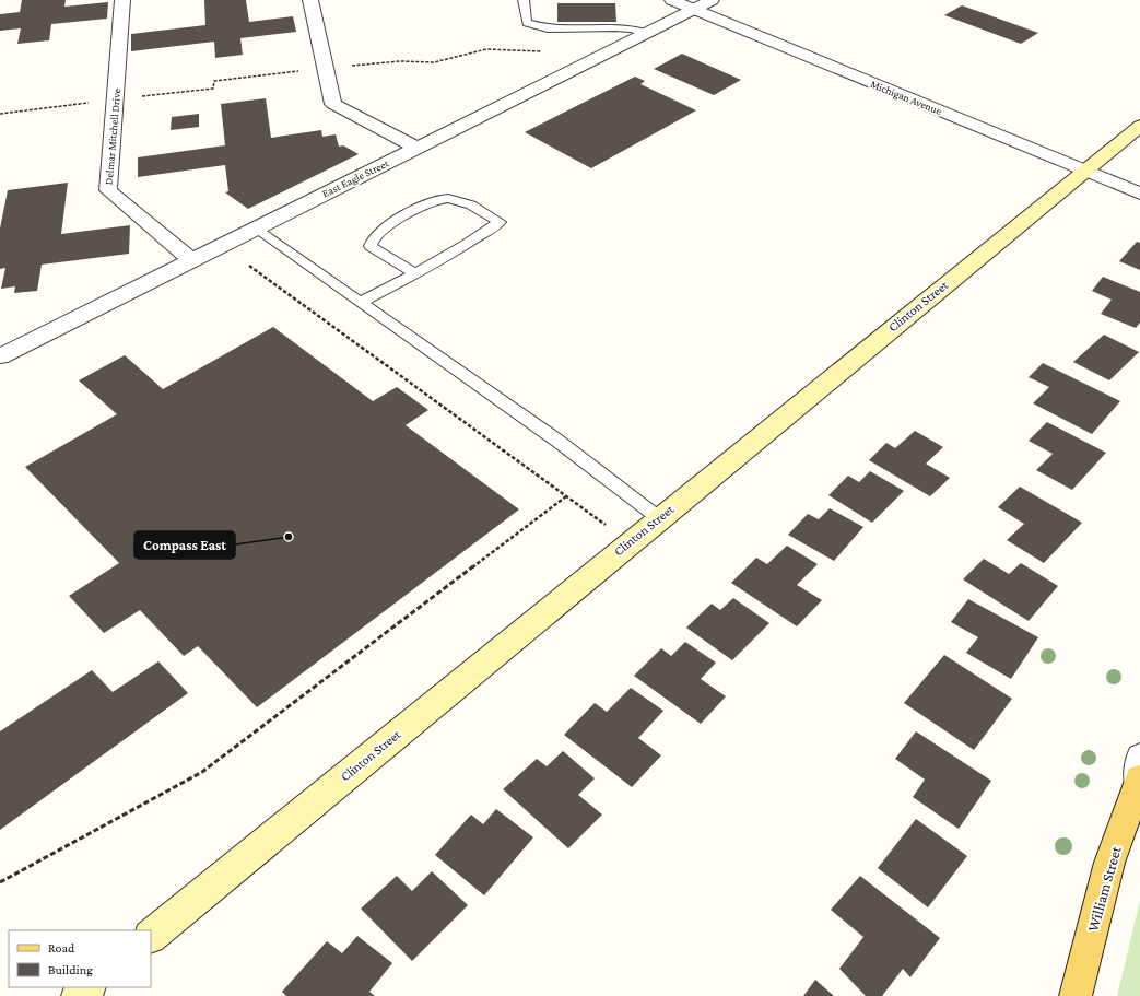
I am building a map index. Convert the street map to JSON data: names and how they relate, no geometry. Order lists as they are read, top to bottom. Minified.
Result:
{"streets":{"main road":["Clinton Street","William Street"],"street":["Michigan Avenue","Delmar Mitchell Drive","East Eagle Street"]},"crossings":[["Michigan Avenue","East Eagle Street"],["Michigan Avenue","Clinton Street"],["Delmar Mitchell Drive","East Eagle Street"]],"places":["Compass East"],"legend":["Road","Building"]}
